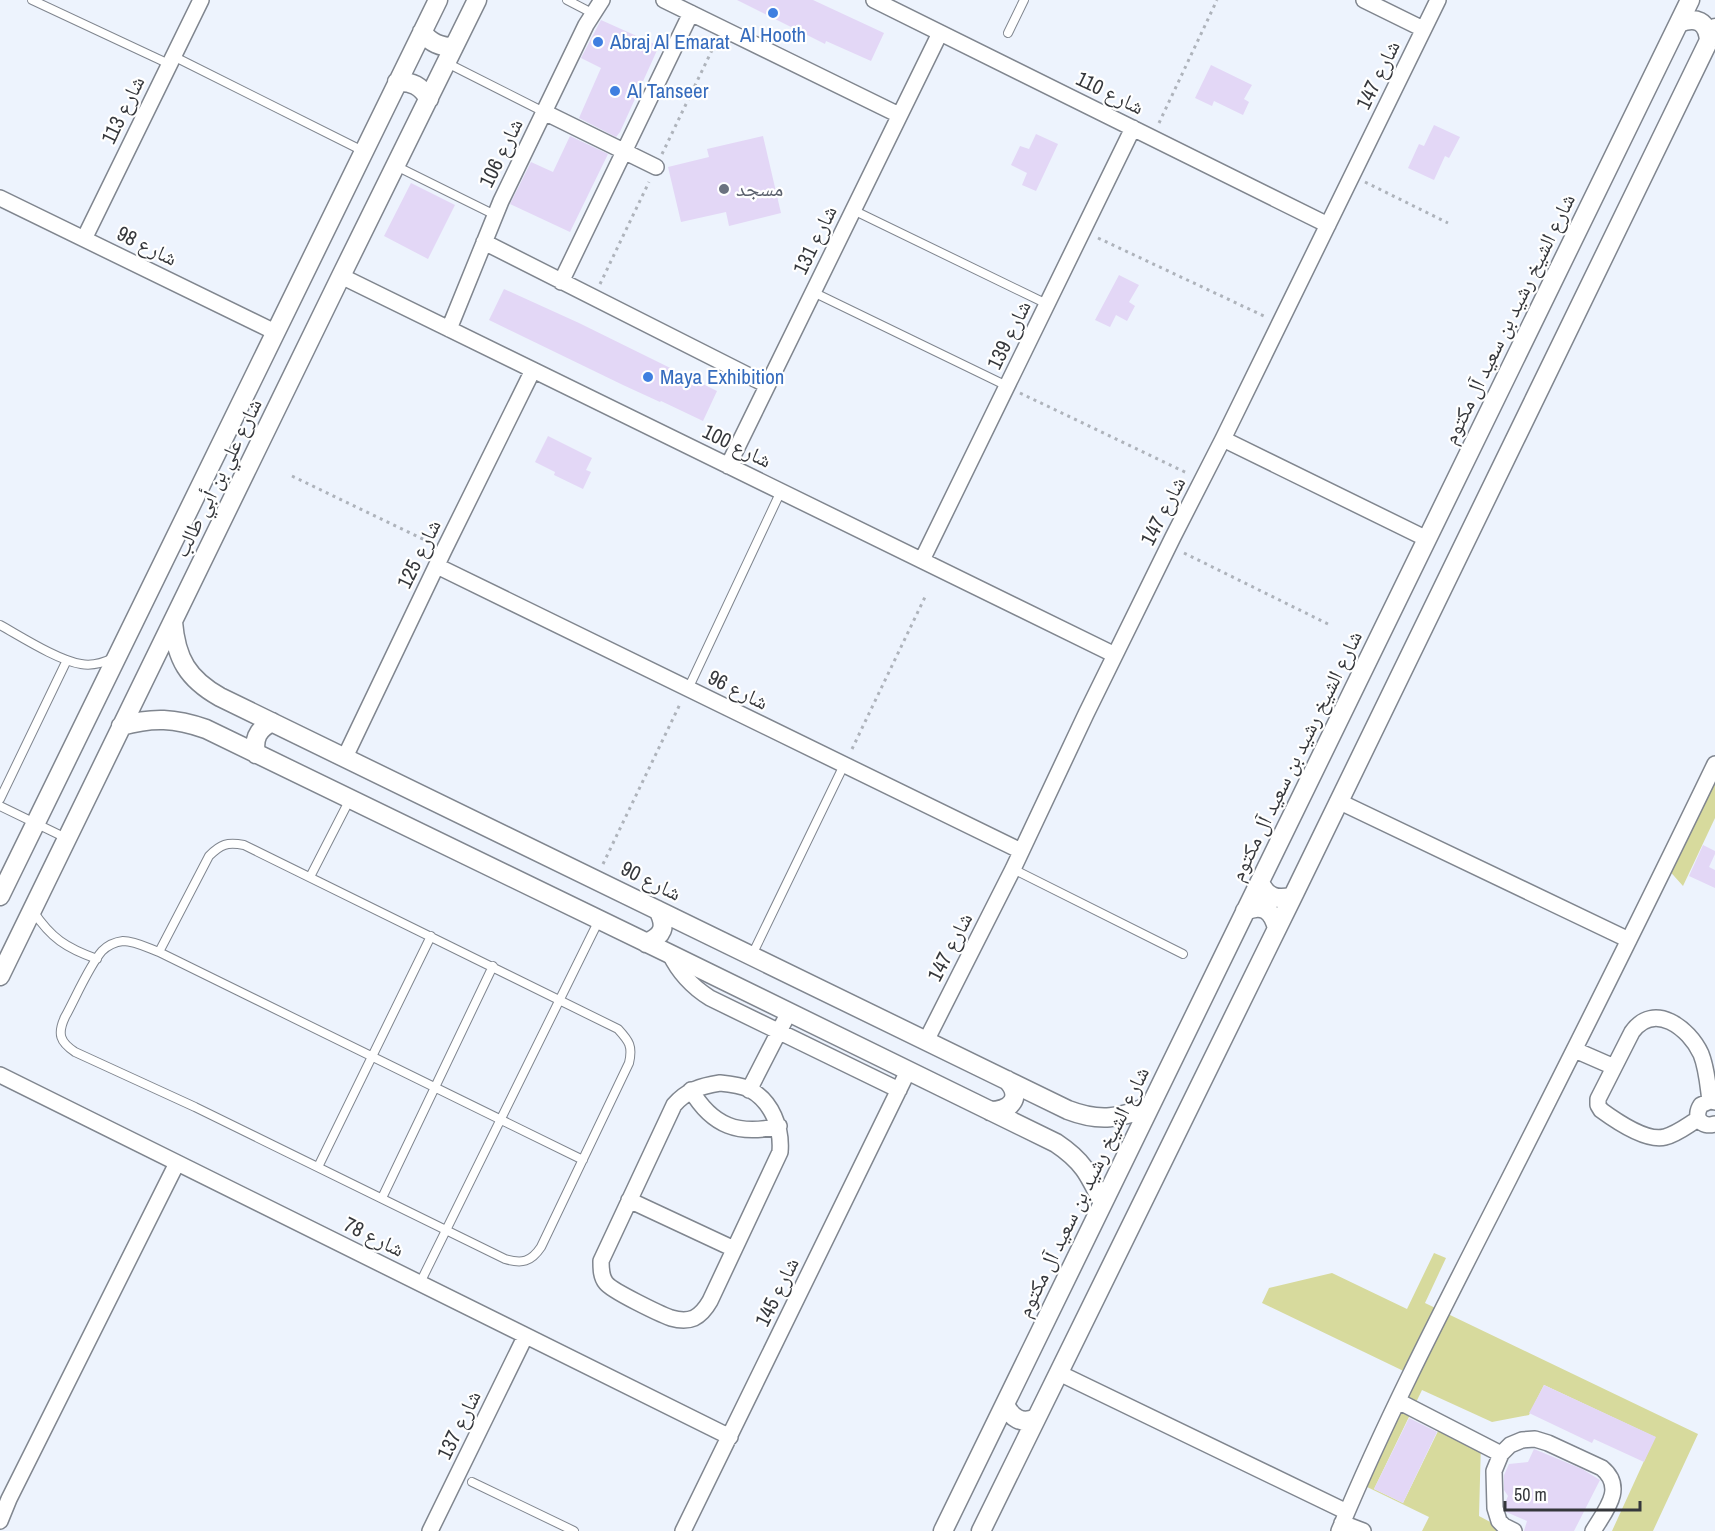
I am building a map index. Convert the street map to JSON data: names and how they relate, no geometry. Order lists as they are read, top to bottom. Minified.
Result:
{"streets":{"street":["شارع 147","شارع 110","شارع 113","شارع 106","شارع 131","شارع 98","شارع الشيخ رشيد بن سعيد آل مكتوم","شارع 139","شارع 100","شارع علي بن أبي طالب","شارع 125","شارع 96","شارع 90","شارع 78","شارع 145","شارع 137"]},"crossings":[["شارع 147","شارع 110"],["شارع 147","شارع 100"],["شارع 147","شارع 96"],["شارع 147","شارع 90"],["شارع 110","شارع 131"],["شارع 110","شارع 139"],["شارع 113","شارع 98"],["شارع 106","شارع 100"],["شارع 131","شارع 100"],["شارع 98","شارع علي بن أبي طالب"],["شارع الشيخ رشيد بن سعيد آل مكتوم","شارع 90"],["شارع 139","شارع 100"],["شارع 100","شارع علي بن أبي طالب"],["شارع 100","شارع 125"],["شارع علي بن أبي طالب","شارع 90"],["شارع 125","شارع 96"],["شارع 125","شارع 90"],["شارع 78","شارع 145"],["شارع 78","شارع 137"]],"places":["Al Hooth","Abraj Al Emarat","Al Tanseer","مسجد","Maya Exhibition"],"scale_bar":"50 m"}
